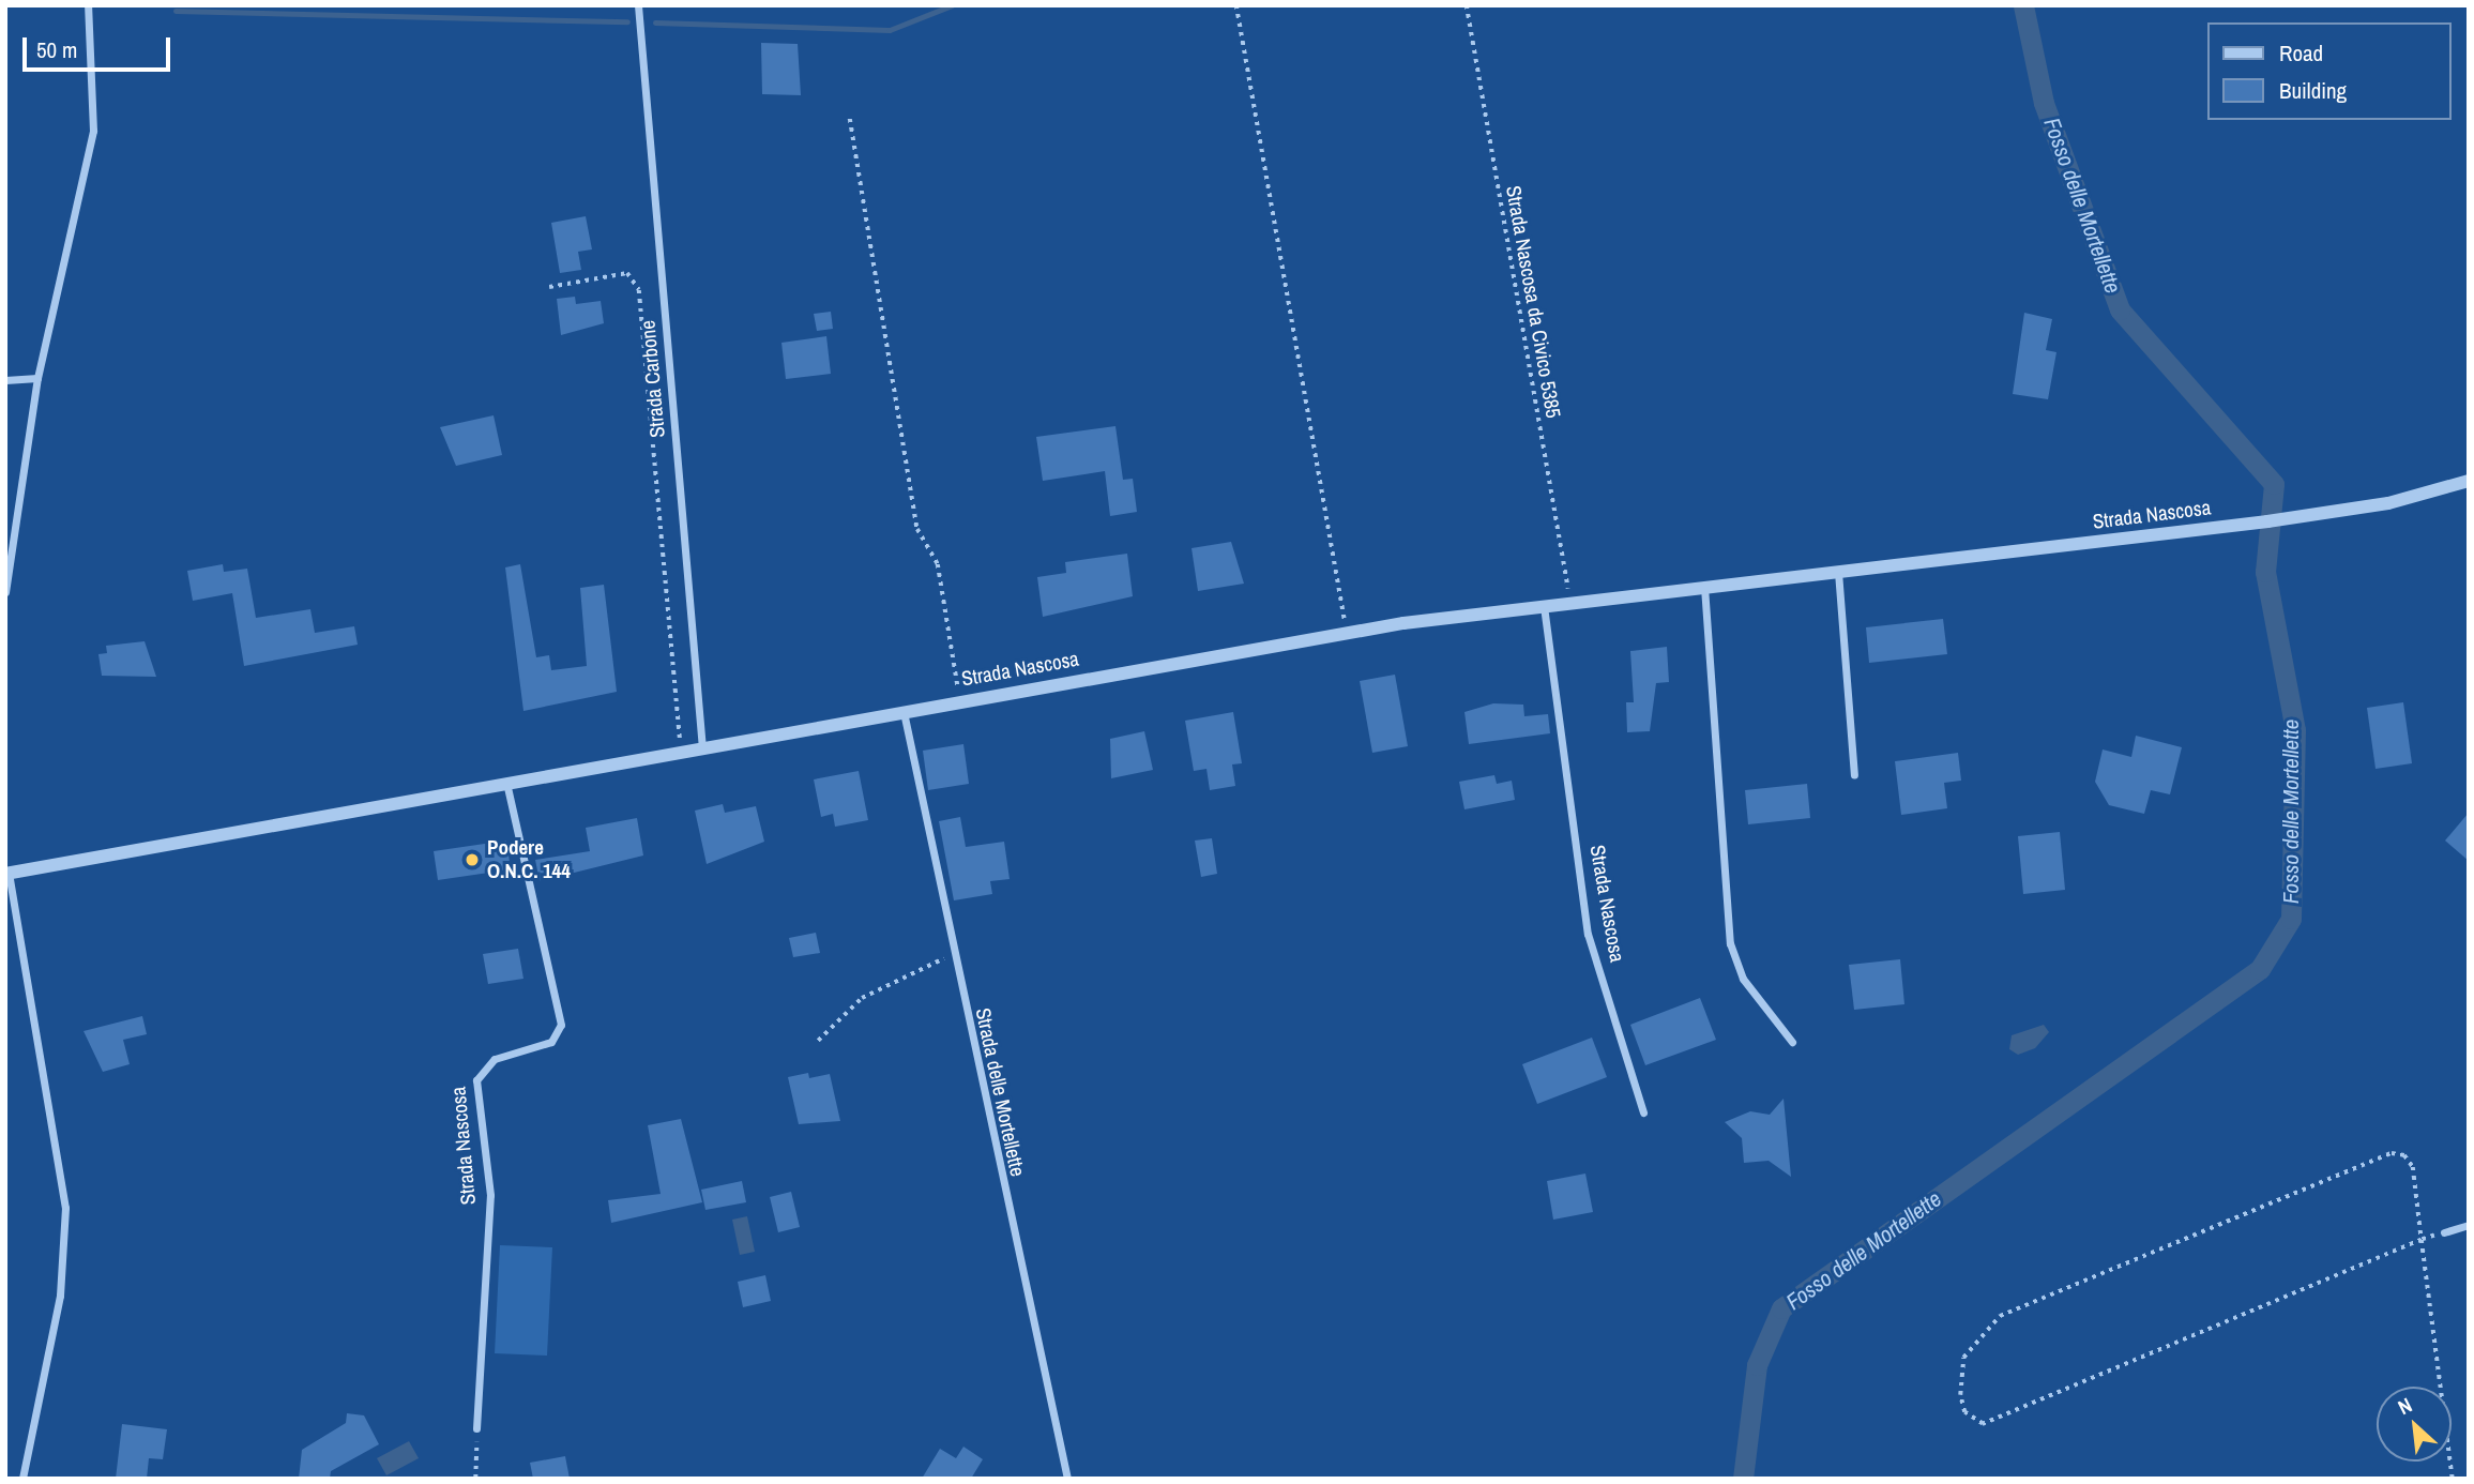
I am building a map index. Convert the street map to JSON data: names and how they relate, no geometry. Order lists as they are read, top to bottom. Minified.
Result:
{"streets":{"street":["Strada Carbone","Strada Nascosa","Strada delle Mortellette"],"path":["Strada Nascosa da Civico 5385"]},"crossings":[["Strada Nascosa da Civico 5385","Strada Nascosa"],["Strada Carbone","Strada Nascosa"],["Strada Nascosa","Strada delle Mortellette"]],"water":["Fosso delle Mortellette"],"places":["Podere O.N.C. 144"],"legend":["Road","Building"],"scale_bar":"50 m","north":"top left"}
